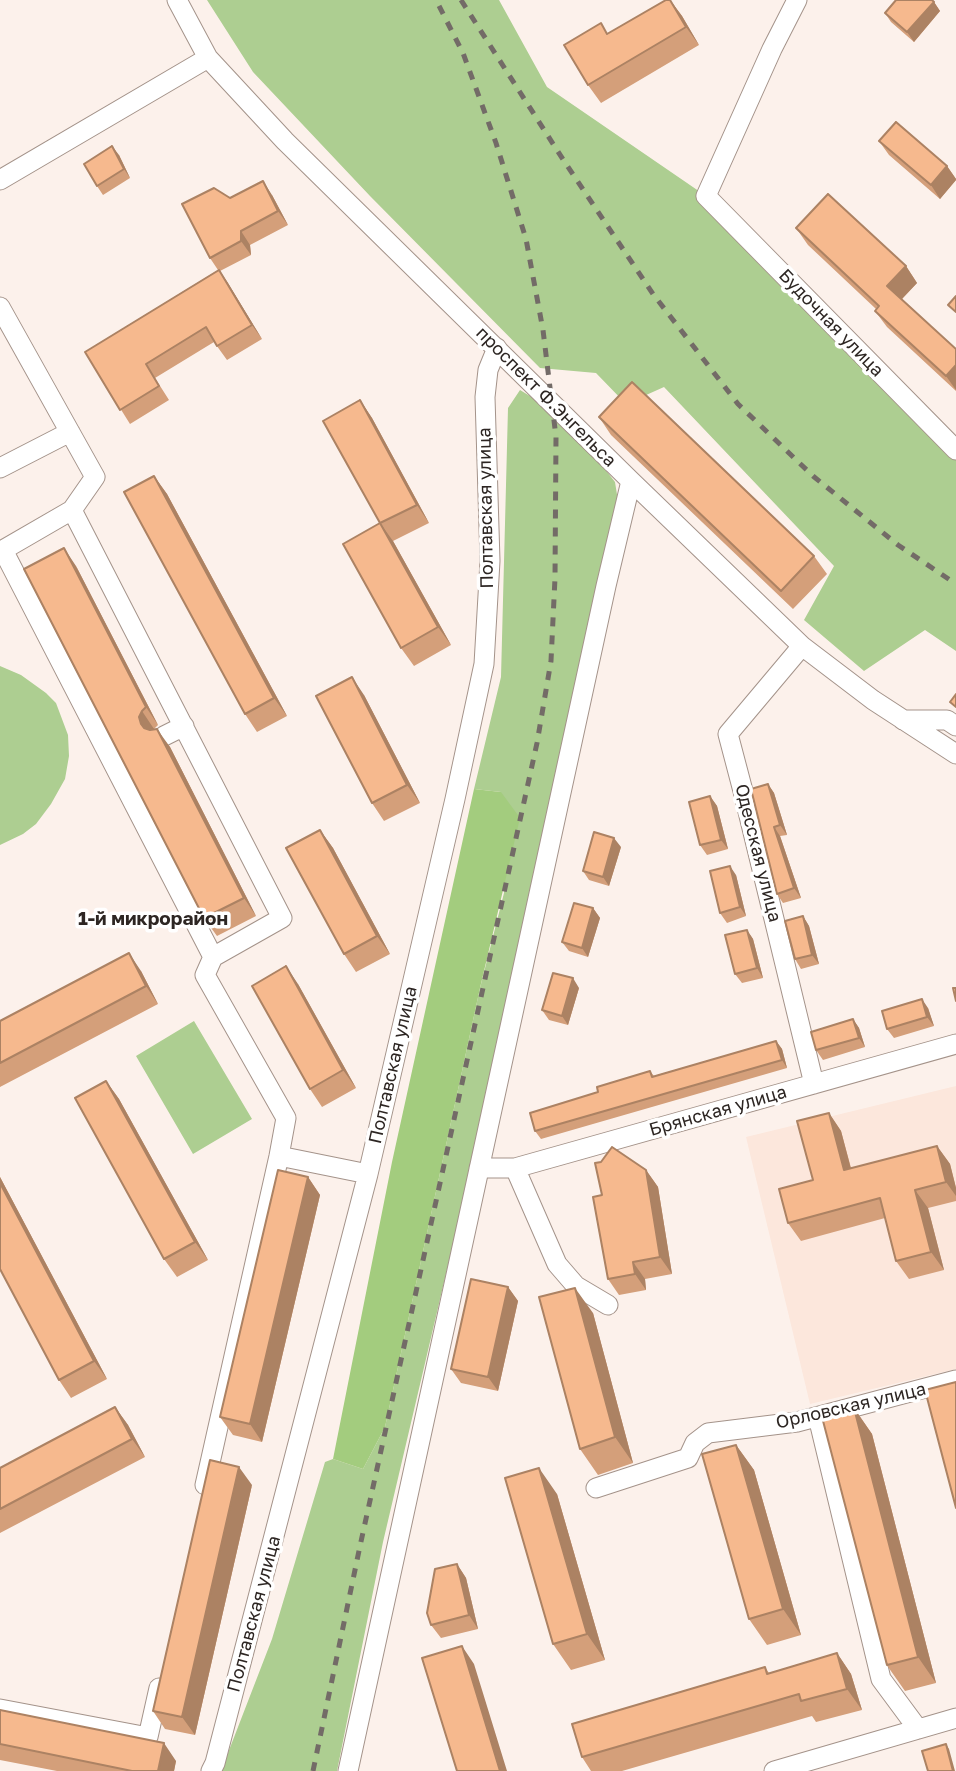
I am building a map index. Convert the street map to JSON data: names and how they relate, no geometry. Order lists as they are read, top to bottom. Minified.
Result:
{"streets":{"street":["Будочная улица","проспект Ф.Энгельса","Полтавская улица","Одесская улица","Брянская улица","Орловская улица"]},"crossings":[["проспект Ф.Энгельса","Полтавская улица"],["проспект Ф.Энгельса","Одесская улица"],["Одесская улица","Брянская улица"]],"districts":["1-й микрорайон"]}
